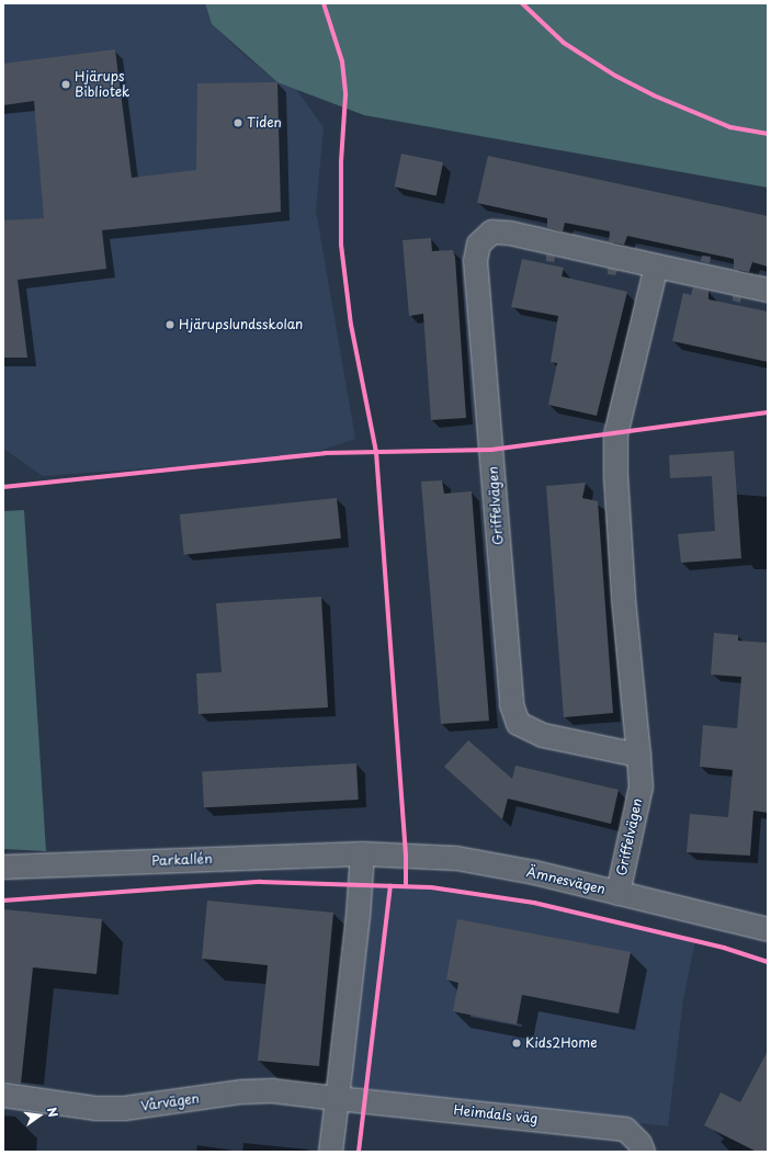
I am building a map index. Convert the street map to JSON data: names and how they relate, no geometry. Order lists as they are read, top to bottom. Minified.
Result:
{"streets":{"street":["Griffelvägen","Parkallén","Ämnesvägen","Vårvägen","Heimdals väg"]},"crossings":[["Griffelvägen","Ämnesvägen"],["Parkallén","Ämnesvägen"],["Vårvägen","Heimdals väg"]],"places":["Hjärups Bibliotek","Tiden","Hjärupslundsskolan","Kids2Home"],"north":"right"}
